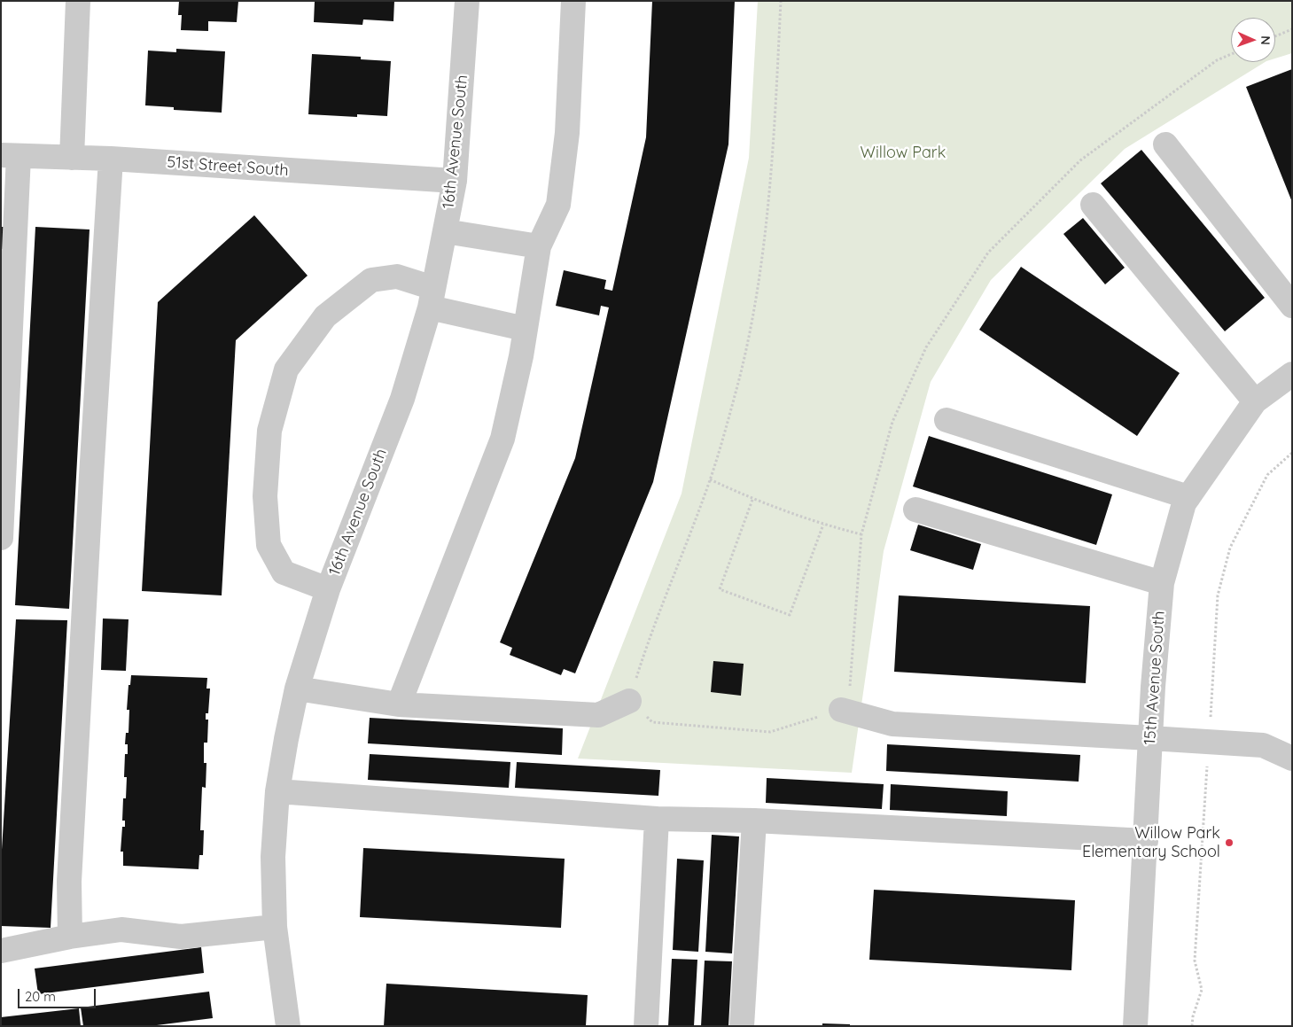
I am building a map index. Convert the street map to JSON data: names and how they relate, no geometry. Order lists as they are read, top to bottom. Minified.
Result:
{"streets":{"street":["16th Avenue South","51st Street South","15th Avenue South"]},"crossings":[["16th Avenue South","51st Street South"]],"parks":["Willow Park"],"places":["Willow Park Elementary School"],"scale_bar":"20 m","north":"right"}
